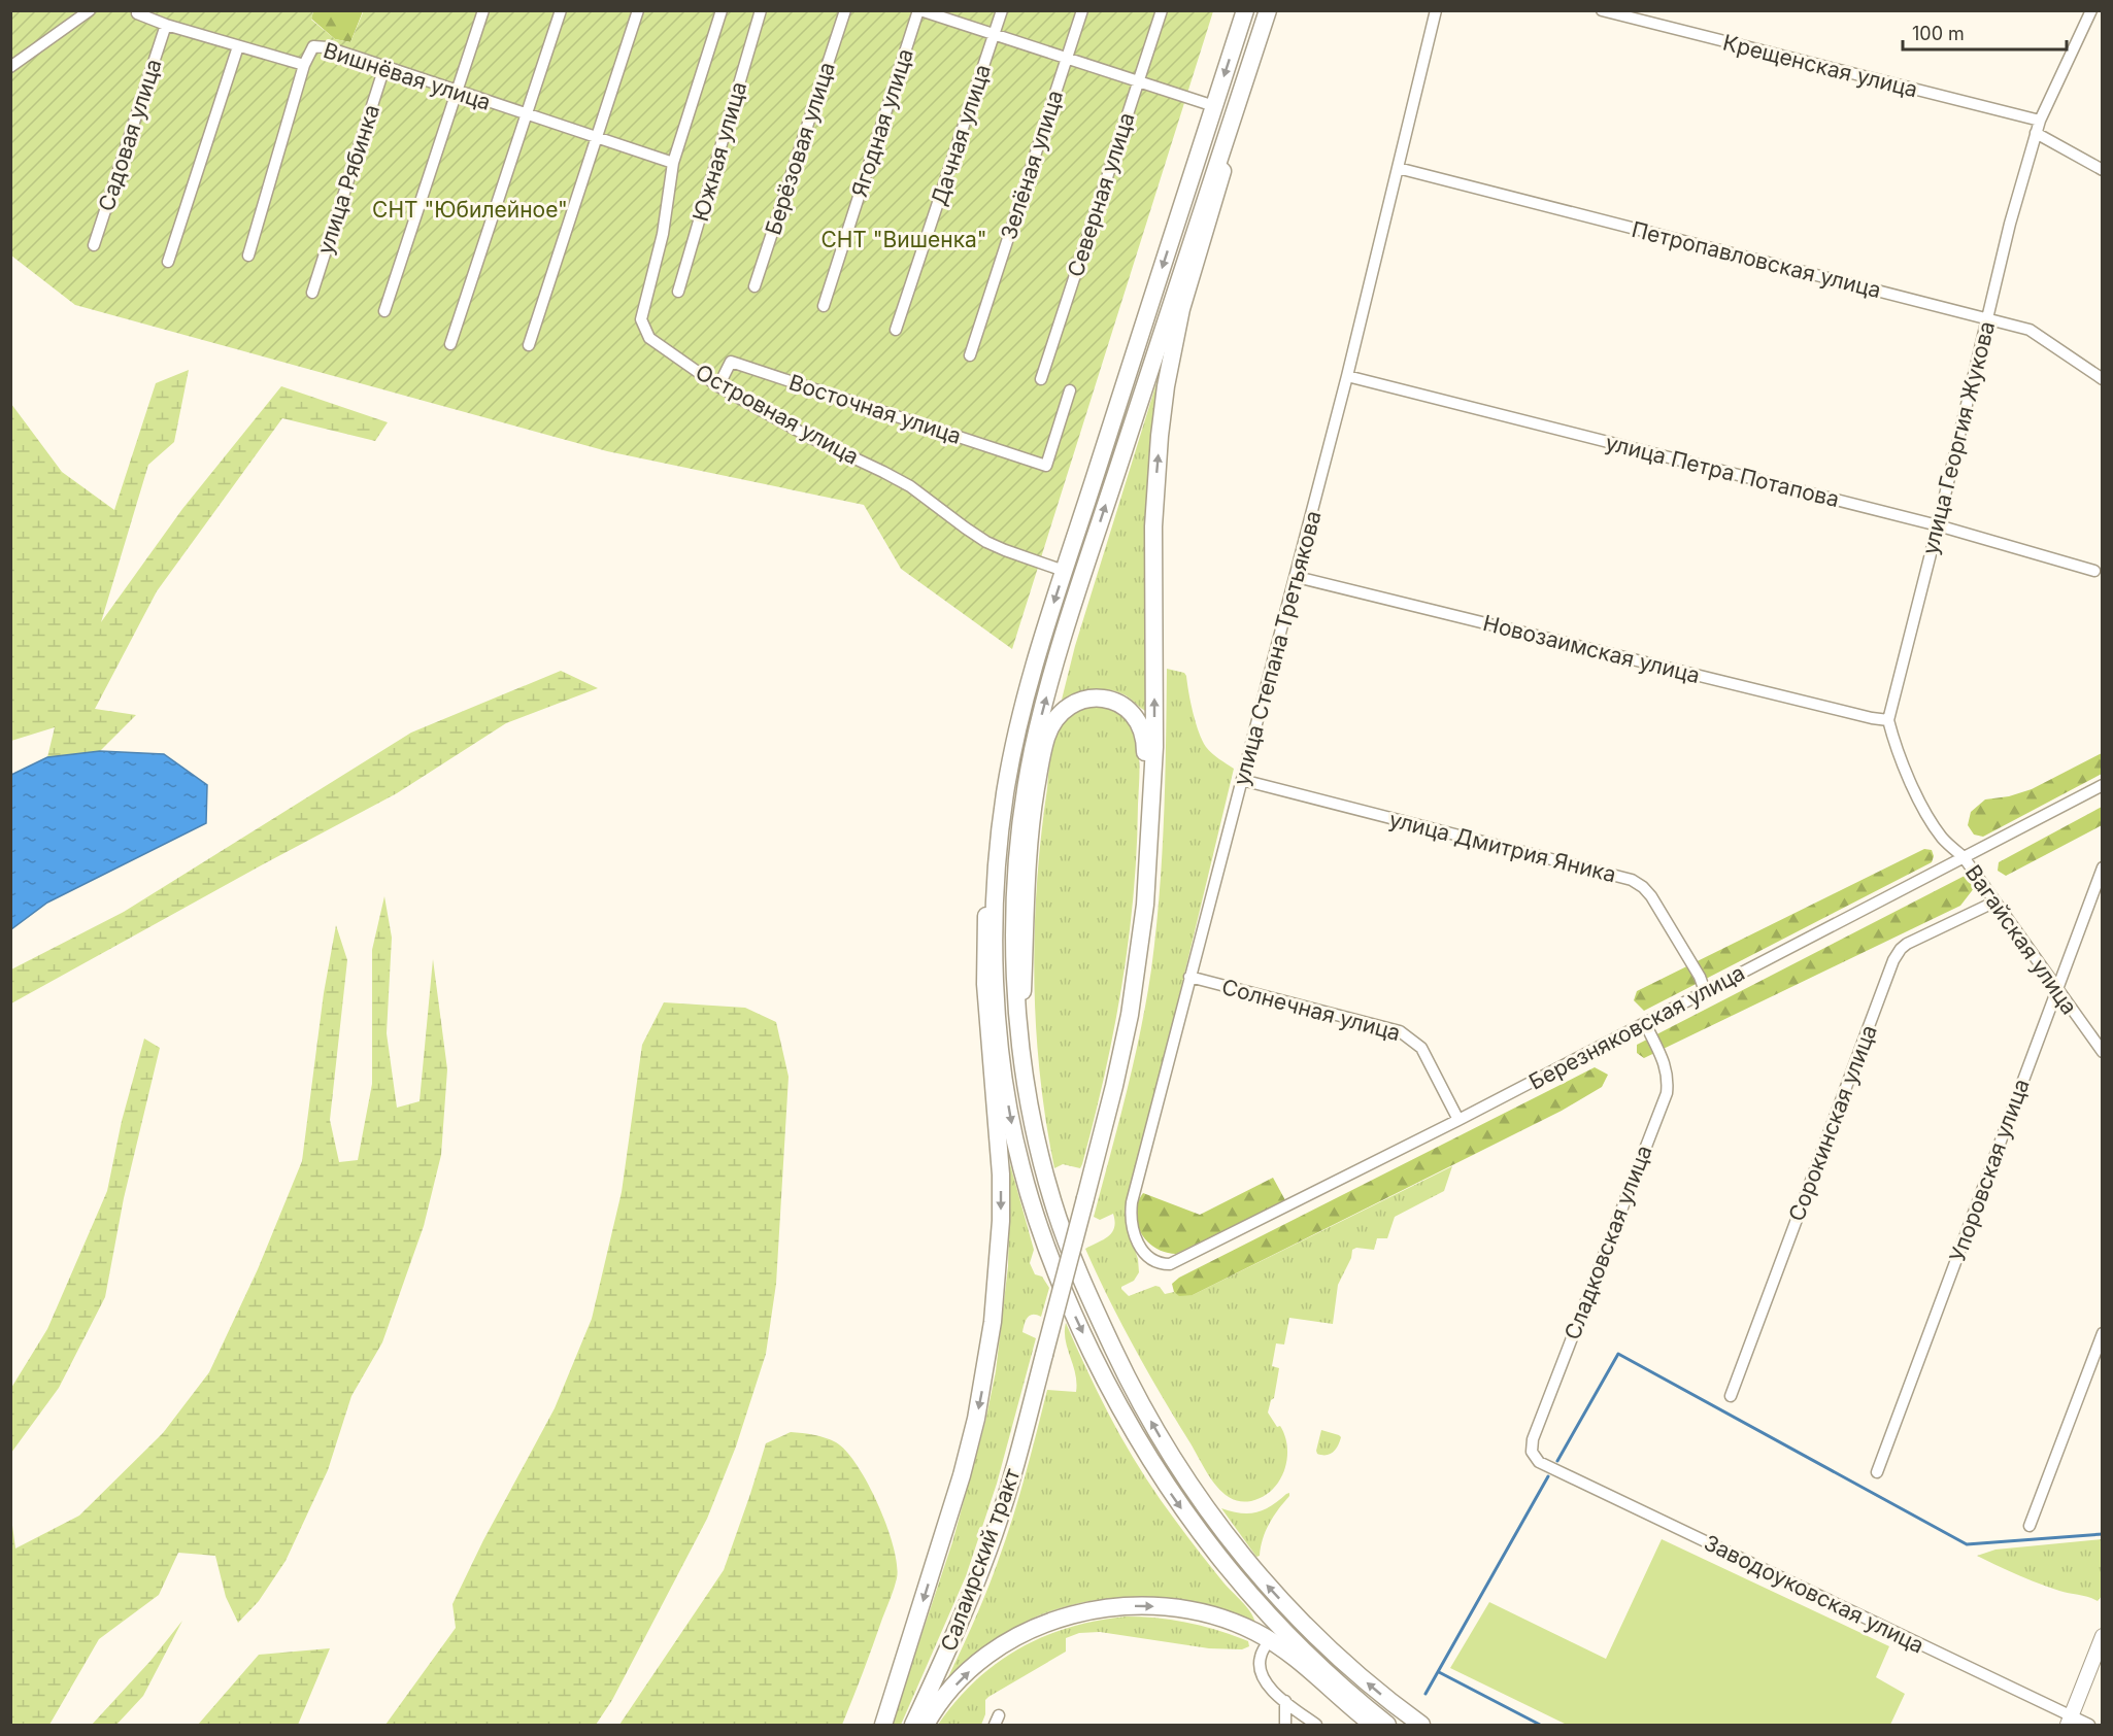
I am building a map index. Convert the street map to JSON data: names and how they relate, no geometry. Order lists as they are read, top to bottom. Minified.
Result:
{"streets":{"main road":["Салаирский тракт"],"street":["Крещенская улица","Вишнёвая улица","Ягодная улица","Садовая улица","Дачная улица","Берёзовая улица","Южная улица","Зелёная улица","улица Рябинка","Северная улица","Петропавловская улица","Восточная улица","Островная улица","улица Георгия Жукова","улица Петра Потапова","улица Степана Третьякова","Новозаимская улица","улица Дмитрия Яника","Вагайская улица","Солнечная улица","Березняковская улица","Сорокинская улица","Упоровская улица","Сладковская улица","Заводоуковская улица"]},"crossings":[["Крещенская улица","улица Георгия Жукова"],["Вишнёвая улица","улица Рябинка"],["Вишнёвая улица","Островная улица"],["Петропавловская улица","улица Георгия Жукова"],["Петропавловская улица","улица Степана Третьякова"],["Восточная улица","Островная улица"],["улица Георгия Жукова","улица Петра Потапова"],["улица Георгия Жукова","Новозаимская улица"],["улица Георгия Жукова","Вагайская улица"],["улица Георгия Жукова","Березняковская улица"],["улица Петра Потапова","улица Степана Третьякова"],["улица Степана Третьякова","Новозаимская улица"],["улица Степана Третьякова","улица Дмитрия Яника"],["улица Степана Третьякова","Солнечная улица"],["улица Степана Третьякова","Березняковская улица"],["улица Дмитрия Яника","Березняковская улица"],["Вагайская улица","Березняковская улица"],["Вагайская улица","Сорокинская улица"],["Вагайская улица","Упоровская улица"],["Солнечная улица","Березняковская улица"],["Березняковская улица","Сладковская улица"],["Сладковская улица","Заводоуковская улица"]],"parks":["СНТ \"Юбилейное\"","СНТ \"Вишенка\""],"scale_bar":"100 m"}
